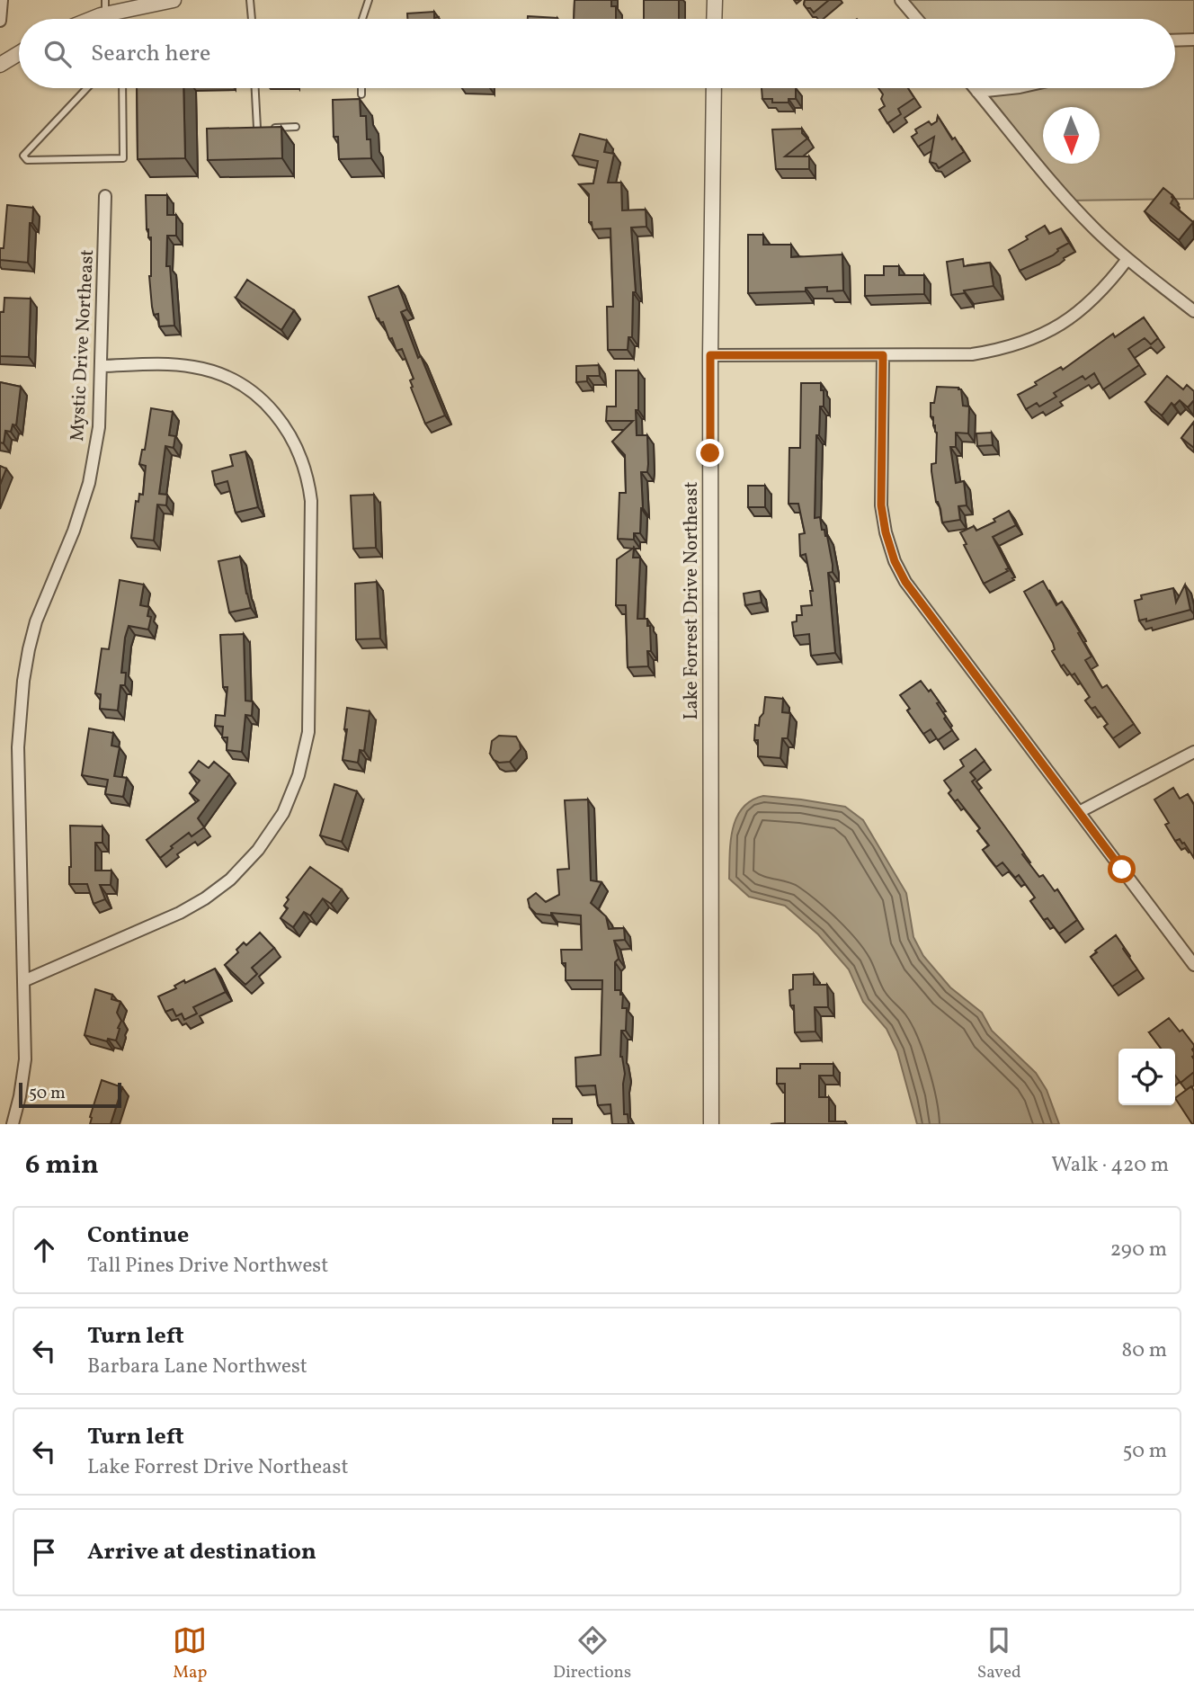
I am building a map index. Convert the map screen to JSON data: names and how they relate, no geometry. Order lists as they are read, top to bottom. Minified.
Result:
{"streets":{"street":["Mystic Drive Northeast","Lake Forrest Drive Northeast"]},"scale_bar":"50 m","north":"bottom","page":{"search":"Search here","scale":"50 m","heading":["6 min","Walk · 420 m"],"list":[["Continue","Tall Pines Drive Northwest","290 m"],["Turn left","Barbara Lane Northwest","80 m"],["Turn left","Lake Forrest Drive Northeast","50 m"],"Arrive at destination"],"nav":["Map","Directions","Saved"]}}
